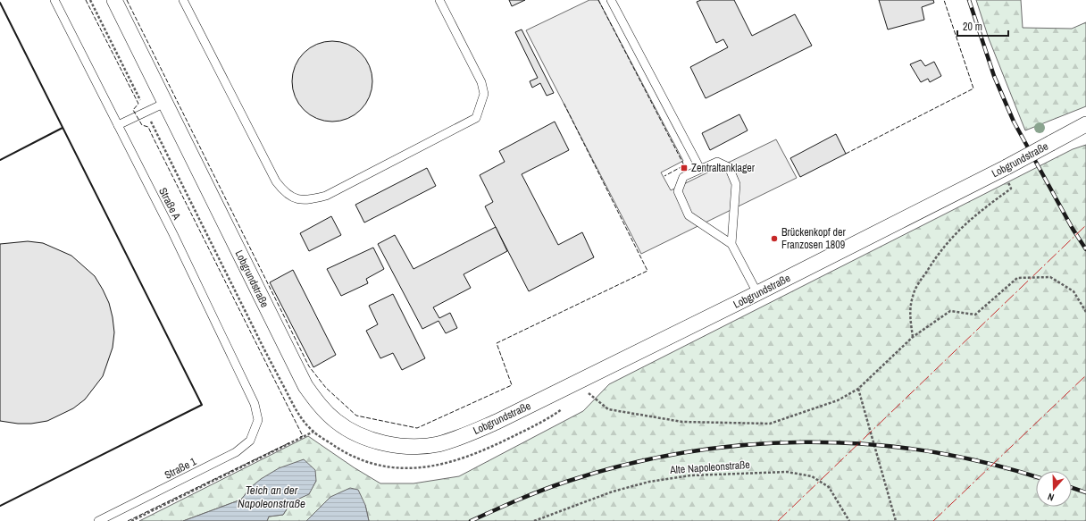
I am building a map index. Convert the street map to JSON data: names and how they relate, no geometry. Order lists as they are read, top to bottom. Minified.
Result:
{"streets":{"street":["Lobgrundstraße"],"lane":["Straße A","Straße 1"],"path":["Alte Napoleonstraße"]},"crossings":[["Straße A","Straße 1"]],"water":["Teich an der Napoleonstraße"],"places":{"transit":["Zentraltanklager"],"other":["Brückenkopf der Franzosen 1809"]},"scale_bar":"20 m","north":"bottom"}
